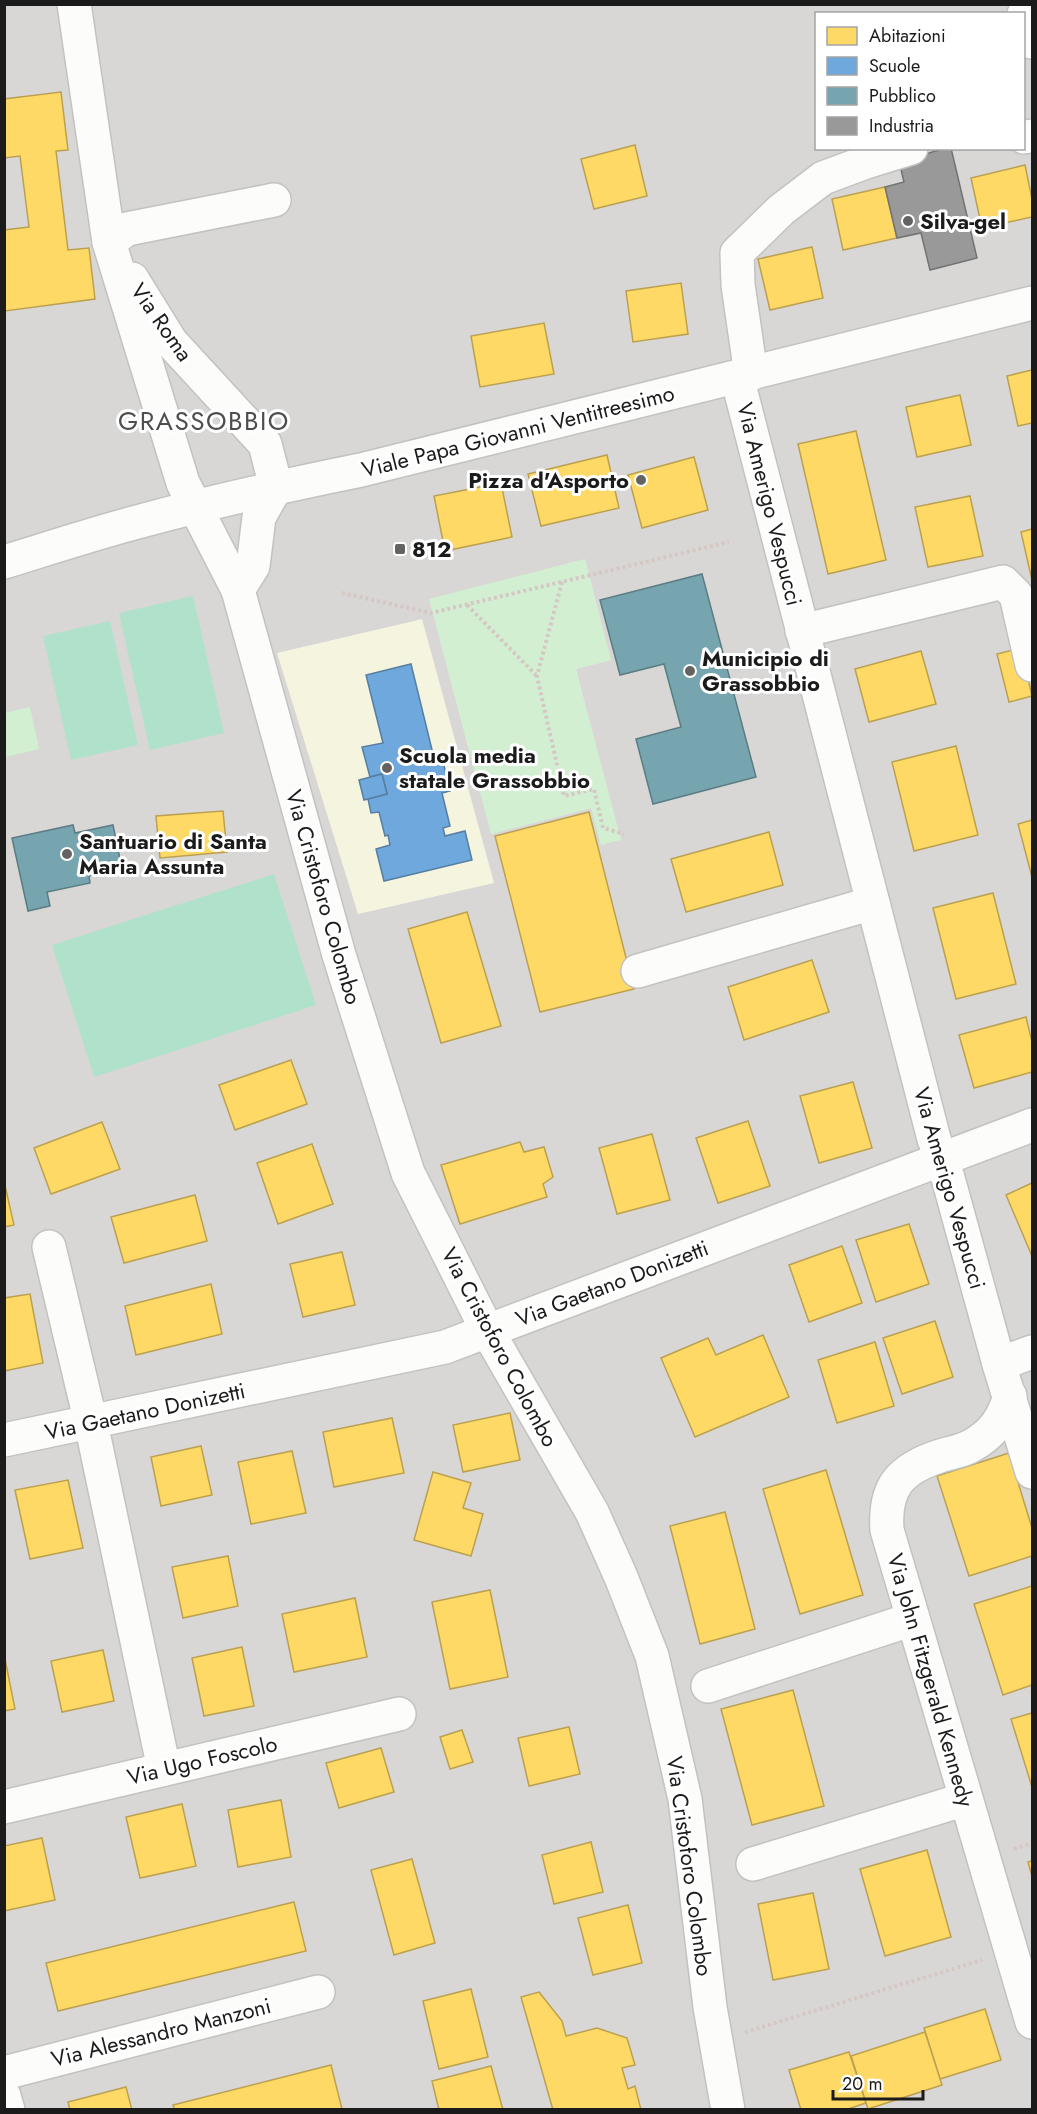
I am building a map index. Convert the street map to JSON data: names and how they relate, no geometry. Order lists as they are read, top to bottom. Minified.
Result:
{"streets":{"street":["Via Roma","Viale Papa Giovanni Ventitreesimo","Via Amerigo Vespucci","Via Cristoforo Colombo","Via Gaetano Donizetti","Via John Fitzgerald Kennedy","Via Ugo Foscolo","Via Alessandro Manzoni"]},"crossings":[["Via Roma","Viale Papa Giovanni Ventitreesimo"],["Via Roma","Via Cristoforo Colombo"],["Viale Papa Giovanni Ventitreesimo","Via Amerigo Vespucci"],["Viale Papa Giovanni Ventitreesimo","Via Cristoforo Colombo"],["Via Amerigo Vespucci","Via Gaetano Donizetti"],["Via Amerigo Vespucci","Via John Fitzgerald Kennedy"],["Via Cristoforo Colombo","Via Gaetano Donizetti"]],"districts":["GRASSOBBIO"],"places":{"other":["Silva-gel","Pizza d'Asporto","Municipio di Grassobbio","Scuola media statale Grassobbio","Santuario di Santa Maria Assunta"],"transit":["812"]},"legend":["Abitazioni","Scuole","Pubblico","Industria"],"scale_bar":"20 m"}
